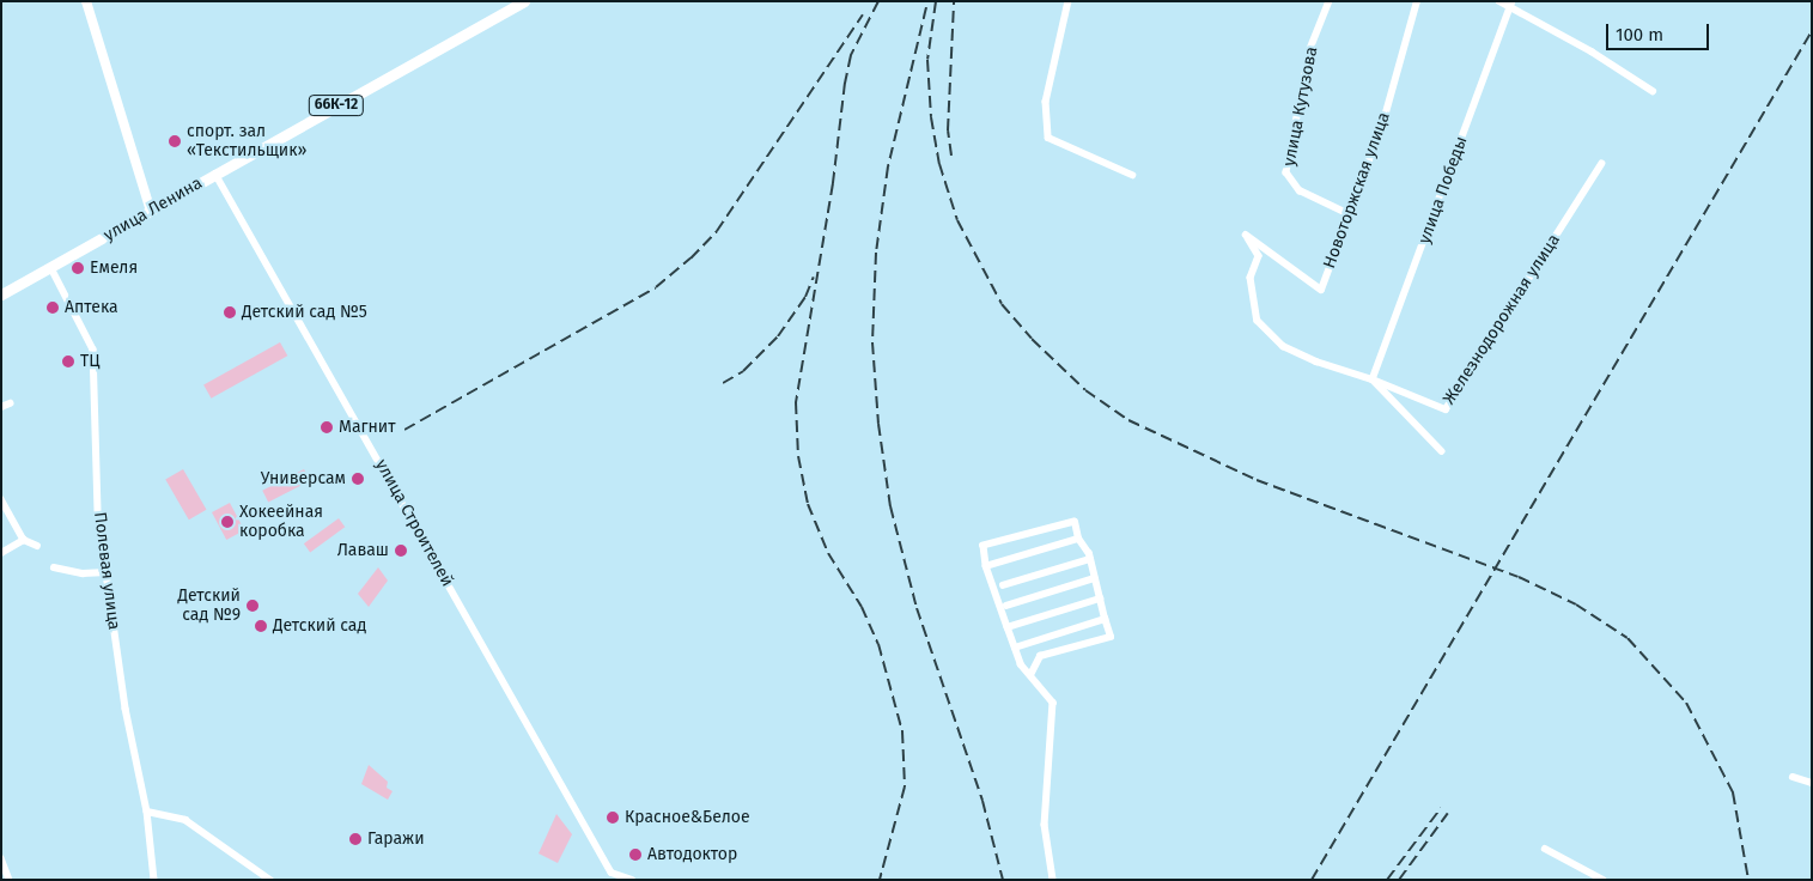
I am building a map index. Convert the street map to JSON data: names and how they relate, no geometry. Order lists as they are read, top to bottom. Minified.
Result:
{"streets":{"main road":["66К-12","улица Ленина"],"street":["улица Кутузова","Новоторжская улица","улица Победы","Железнодорожная улица","улица Строителей","Полевая улица"]},"crossings":[["улица Кутузова","Новоторжская улица"],["Новоторжская улица","улица Победы"],["Новоторжская улица","Железнодорожная улица"],["улица Победы","Железнодорожная улица"],["улица Ленина","улица Строителей"],["улица Ленина","Полевая улица"]],"places":["спорт. зал «Текстильщик»","Емеля","Аптека","Детский сад №5","ТЦ","Магнит","Универсам","Хокеейная коробка","Лаваш","Детский сад №9","Детский сад","Красное&Белое","Гаражи","Автодоктор"],"scale_bar":"100 m"}
